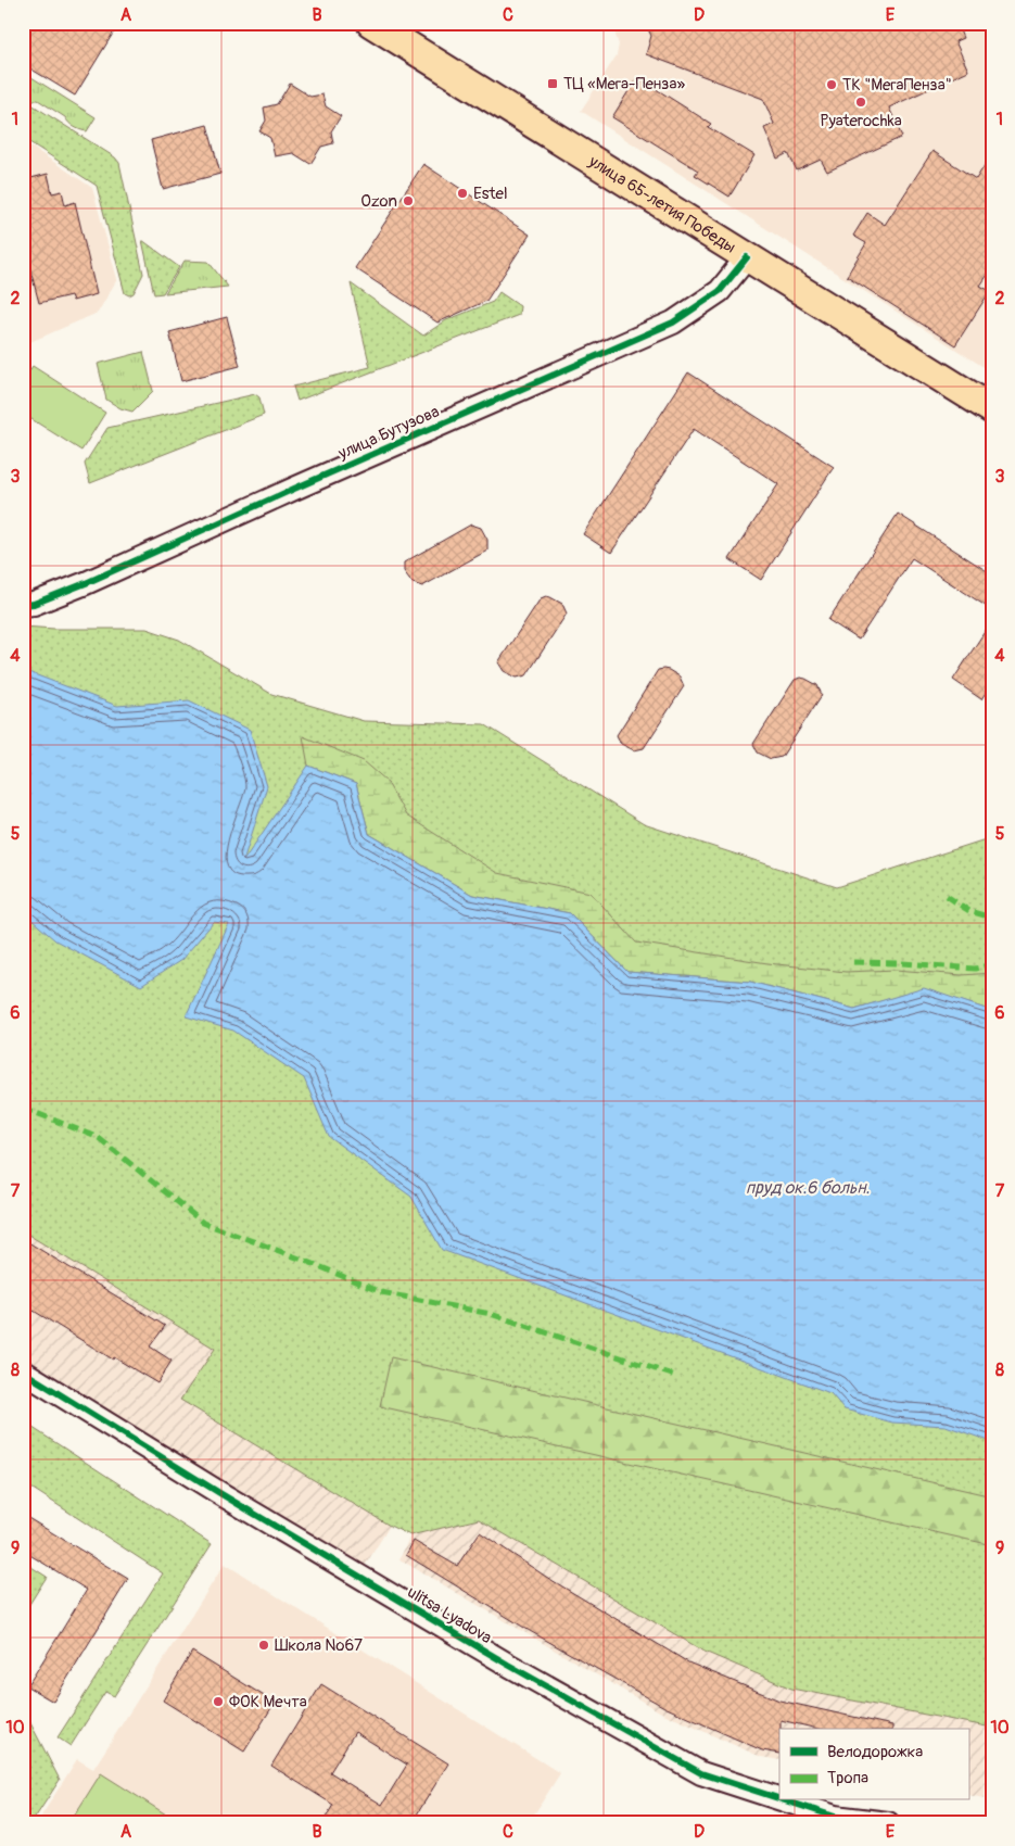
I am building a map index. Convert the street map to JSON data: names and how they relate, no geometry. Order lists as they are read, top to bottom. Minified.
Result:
{"streets":{"main road":["улица 65-летия Победы"],"street":["улица Бутузова","ulitsa Lyadova"]},"crossings":[["улица 65-летия Победы","улица Бутузова"]],"water":["пруд ок.6 больн."],"places":{"transit":["ТЦ «Мега-Пенза»"],"other":["ТК \"МегаПенза\"","Pyaterochka","Estel","Ozon","Школа №67","ФОК Мечта"]},"legend":["Велодорожка","Тропа"],"grid":{"columns":["A","B","C","D","E"],"rows":["1","2","3","4","5","6","7","8","9","10"]}}
